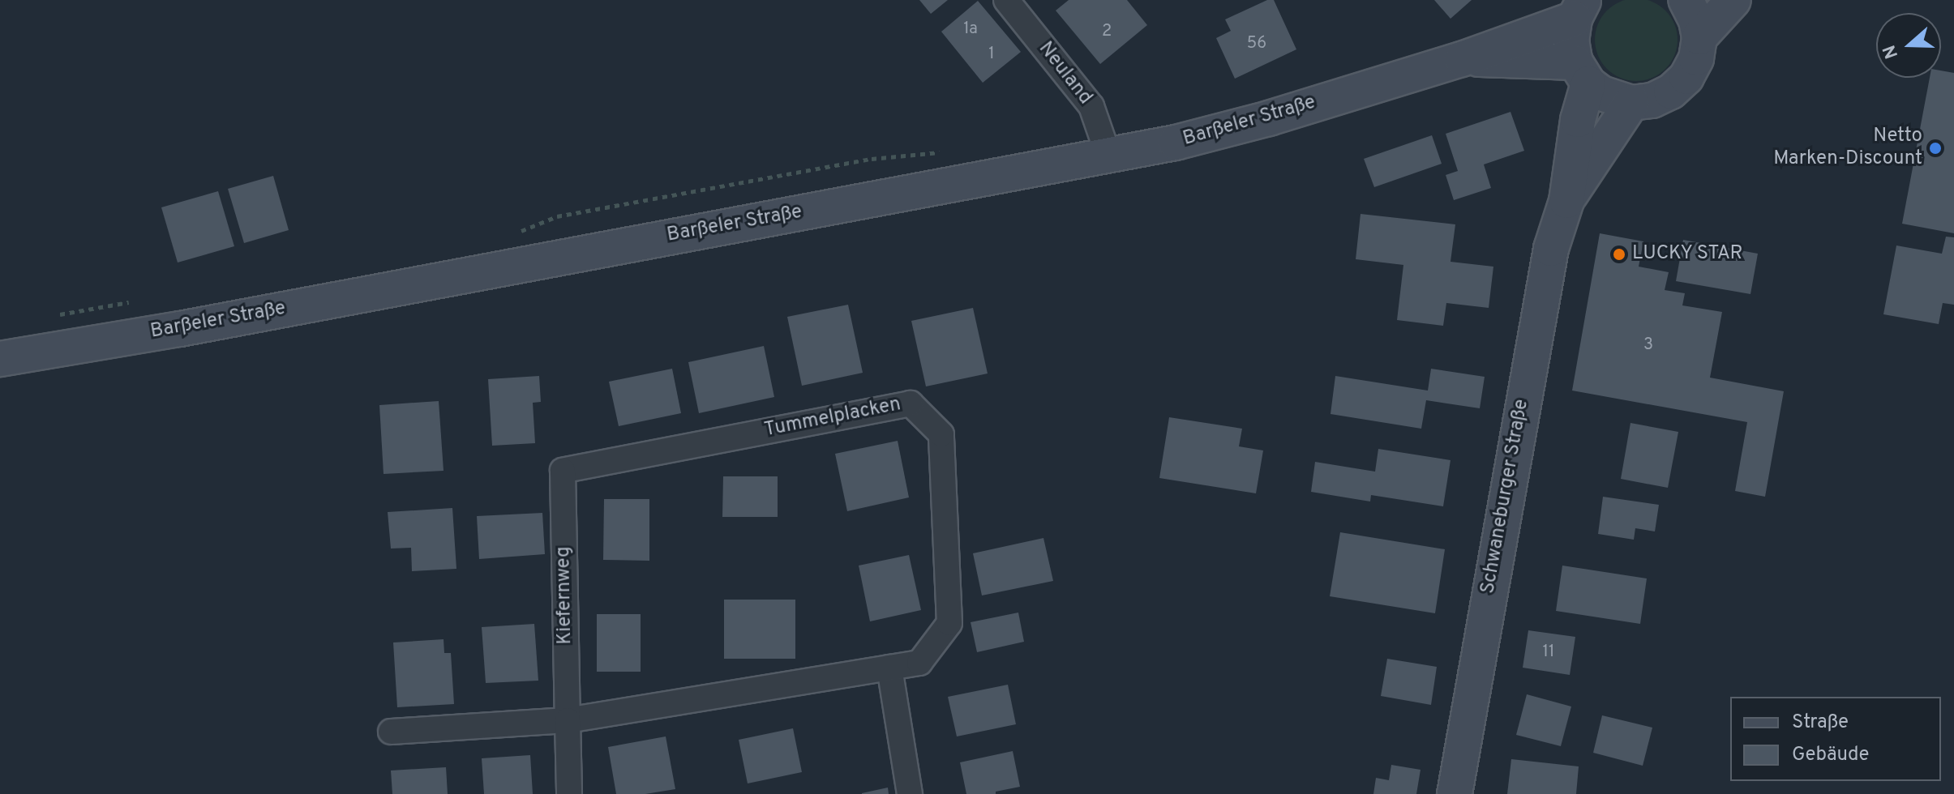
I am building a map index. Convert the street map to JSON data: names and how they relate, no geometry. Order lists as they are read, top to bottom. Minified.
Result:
{"streets":{"main road":["Barßeler Straße","Schwaneburger Straße"],"street":["Neuland","Tummelplacken","Kiefernweg"]},"crossings":[["Neuland","Barßeler Straße"],["Barßeler Straße","Schwaneburger Straße"],["Tummelplacken","Kiefernweg"]],"places":["Netto Marken-Discount","LUCKY STAR"],"house_numbers":["1a","2","56","1","3","11"],"legend":["Straße","Gebäude"],"north":"left"}
